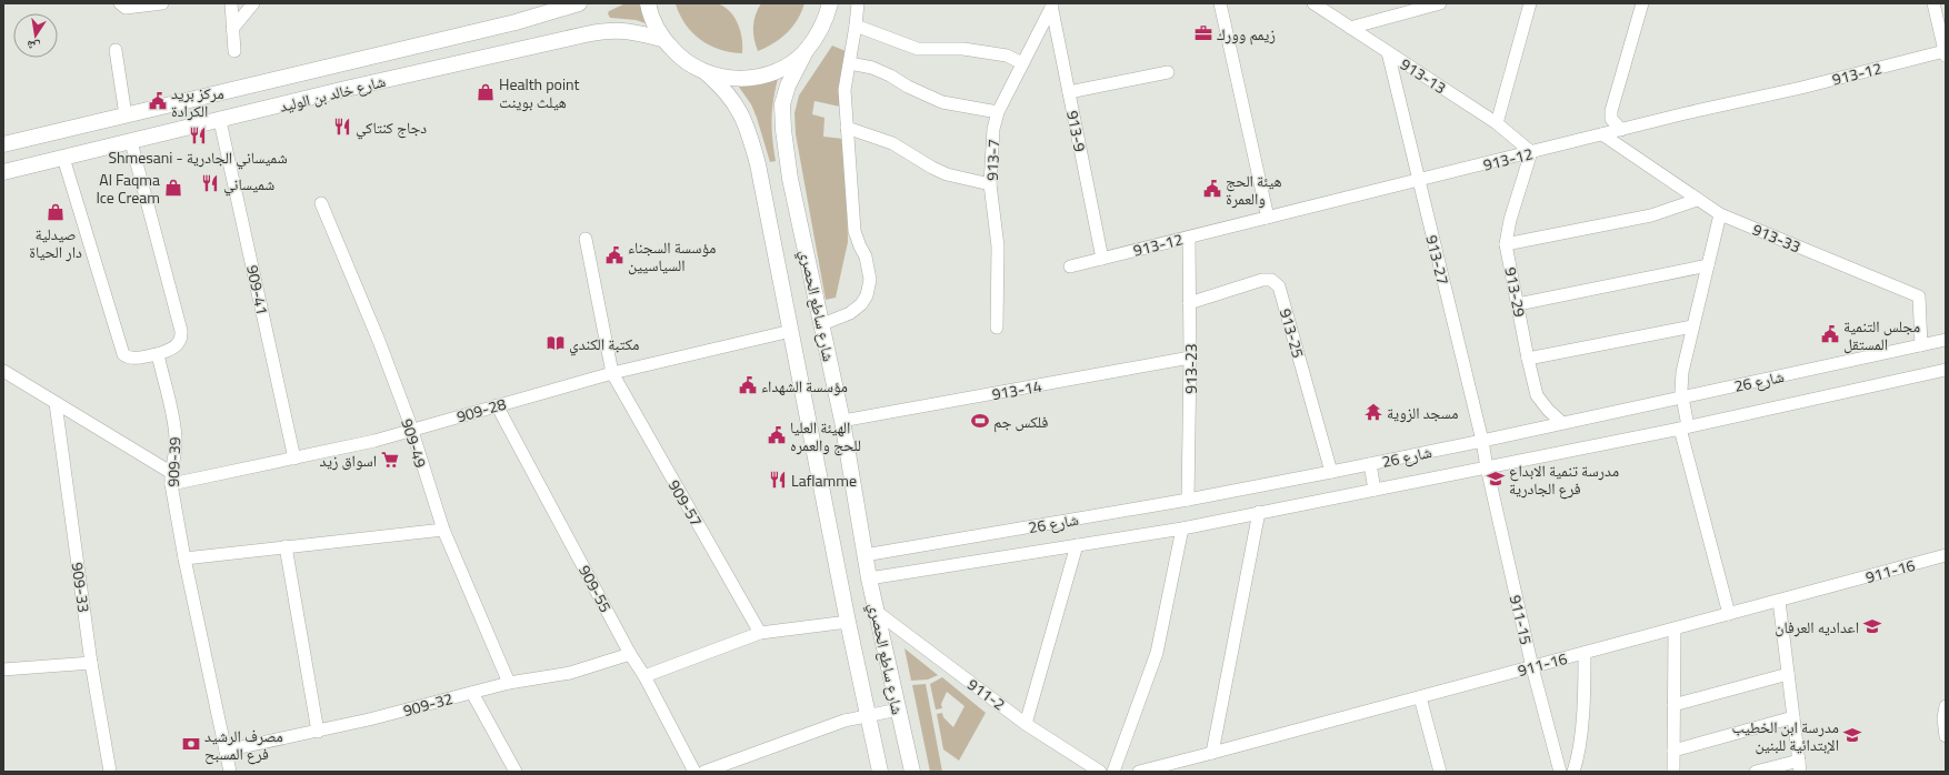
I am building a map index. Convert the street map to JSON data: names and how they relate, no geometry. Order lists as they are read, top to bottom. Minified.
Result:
{"streets":{"main road":["شارع خالد بن الوليد","شارع ساطع الحصري"],"street":["913-12","913-13","913-9","913-7","913-33","913-27","909-41","913-29","913-25","913-23","شارع 26","913-14","909-28","909-49","909-39","909-57","911-16","909-33","909-55","911-15","911-2","909-32"]},"crossings":[["913-12","913-13"],["913-12","913-9"],["913-12","913-33"],["913-12","913-27"],["913-12","913-29"],["913-12","913-23"],["913-13","913-27"],["913-13","913-29"],["شارع خالد بن الوليد","909-41"],["913-9","913-7"],["913-33","شارع 26"],["913-27","شارع 26"],["913-27","911-15"],["909-41","909-28"],["913-29","شارع 26"],["شارع ساطع الحصري","شارع 26"],["شارع ساطع الحصري","913-14"],["شارع ساطع الحصري","909-28"],["شارع ساطع الحصري","911-2"],["913-25","913-23"],["913-25","شارع 26"],["913-23","شارع 26"],["913-23","913-14"],["شارع 26","911-15"],["909-28","909-49"],["909-28","909-39"],["909-28","909-57"],["909-28","909-55"],["909-49","909-32"],["909-39","909-32"],["911-16","911-15"],["909-55","909-32"]],"places":{"office":["زيمم وورك"],"shop":["Health point هيلث بوينت","Al Faqma Ice Cream","صيدلية دار الحياة"],"public building":["مركز بريد الكرادة","هيئة الحج والعمرة","مؤسسة السجناء السياسيين","مجلس التنمية المستقل","مؤسسة الشهداء","الهيئة العليا للحج والعمره"],"restaurant":["دجاج كنتاكي","Shmesani - شميساني الجادرية","شميساني","Laflamme"],"library":["مكتبة الكندي"],"temple":["مسجد الزوية"],"sports":["فلكس جم"],"supermarket":["اسواق زيد"],"school or university":["مدرسة تنمية الابداع فرع الجادرية","اعداديه العرفان","مدرسة ابن الخطيب الإبتدائية للبنين"],"bank":["مصرف الرشيد فرع المسبح"]},"north":"bottom"}
